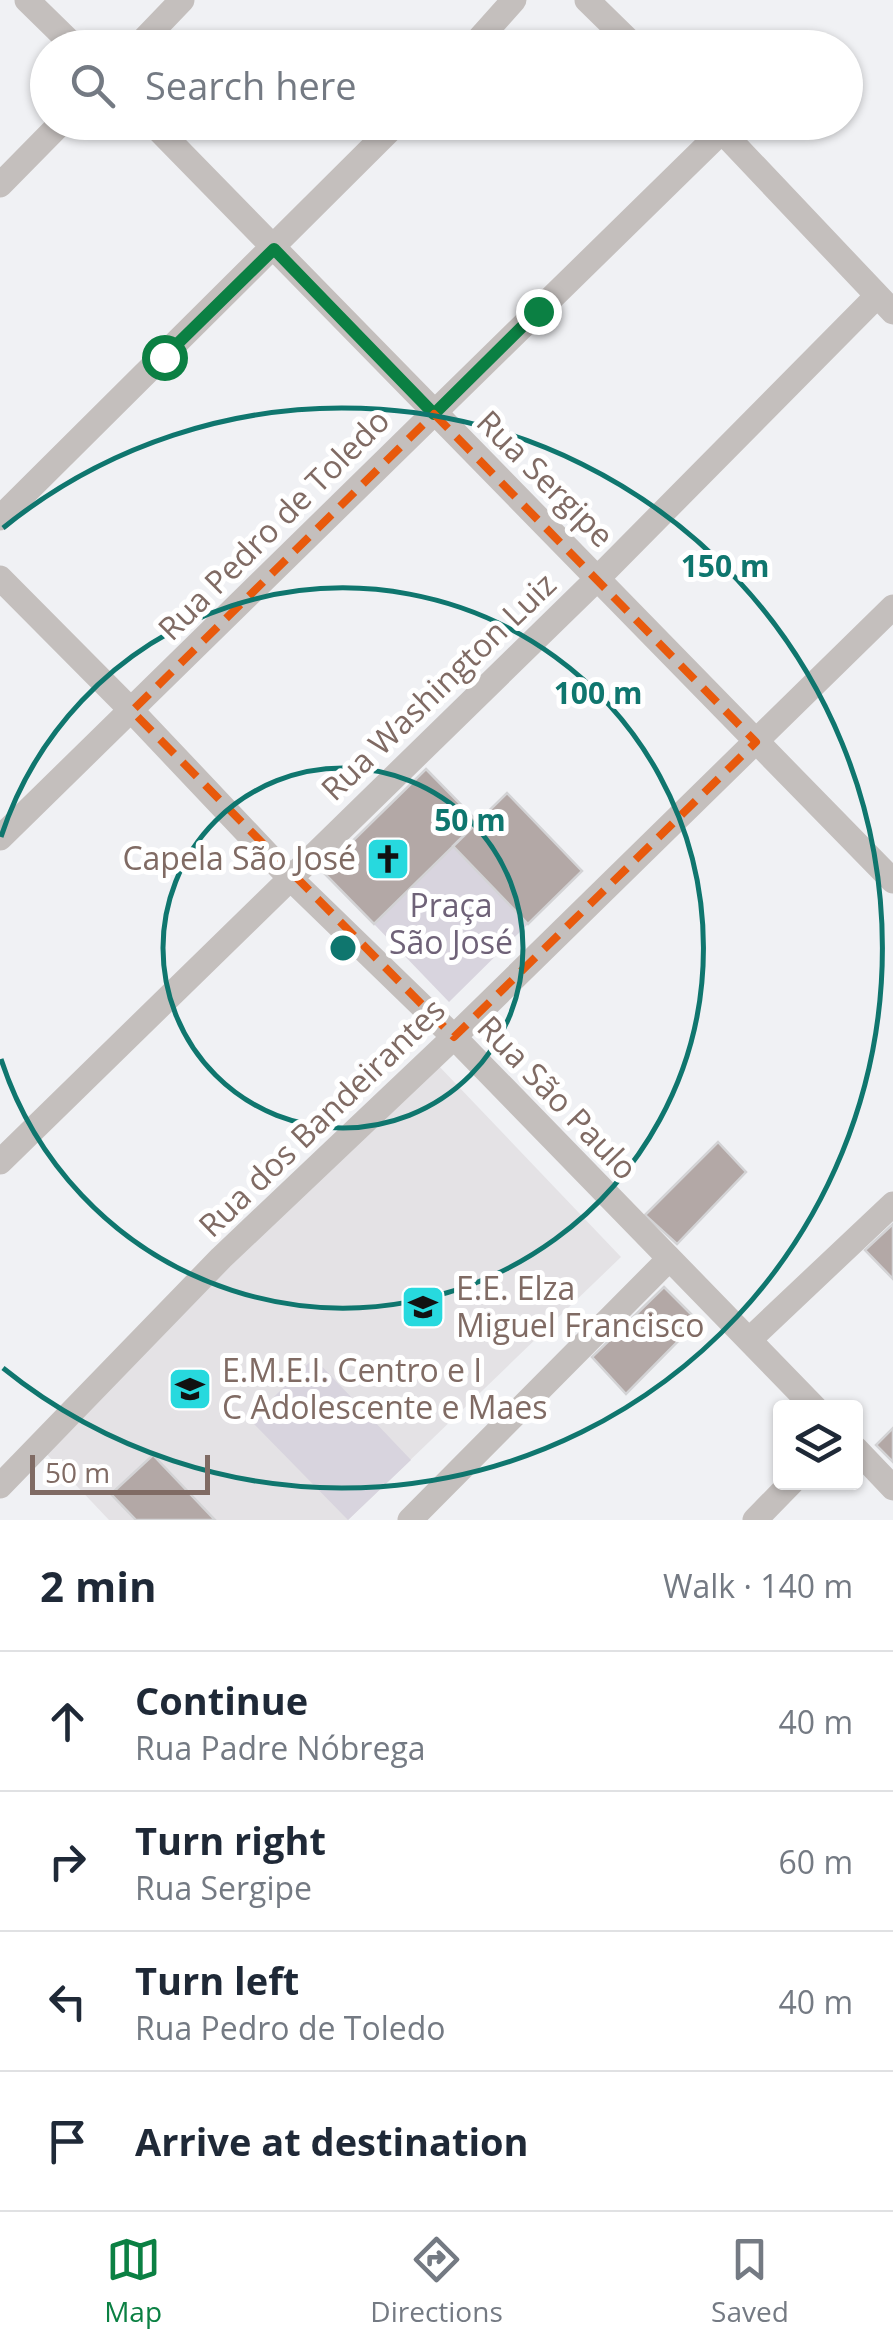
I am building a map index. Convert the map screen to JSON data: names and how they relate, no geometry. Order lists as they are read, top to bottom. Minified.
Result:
{"streets":{"street":["Rua Sergipe","Rua Pedro de Toledo","Rua Washington Luiz","Rua São Paulo","Rua dos Bandeirantes"]},"crossings":[["Rua Sergipe","Rua Pedro de Toledo"],["Rua Sergipe","Rua Washington Luiz"],["Rua Sergipe","Rua dos Bandeirantes"],["Rua Pedro de Toledo","Rua São Paulo"],["Rua Washington Luiz","Rua São Paulo"],["Rua São Paulo","Rua dos Bandeirantes"]],"parks":["Praça São José"],"places":{"church":["Capela São José"],"school or university":["E.E. Elza Miguel Francisco","E.M.E.I. Centro e I C Adolescente e Maes"]},"scale_bar":"50 m","page":{"search":"Search here","scale":"50 m","heading":["2 min","Walk · 140 m"],"list":[["Continue","Rua Padre Nóbrega","40 m"],["Turn right","Rua Sergipe","60 m"],["Turn left","Rua Pedro de Toledo","40 m"],"Arrive at destination"],"nav":["Map","Directions","Saved"]},"rings":["150 m","100 m","50 m"]}
